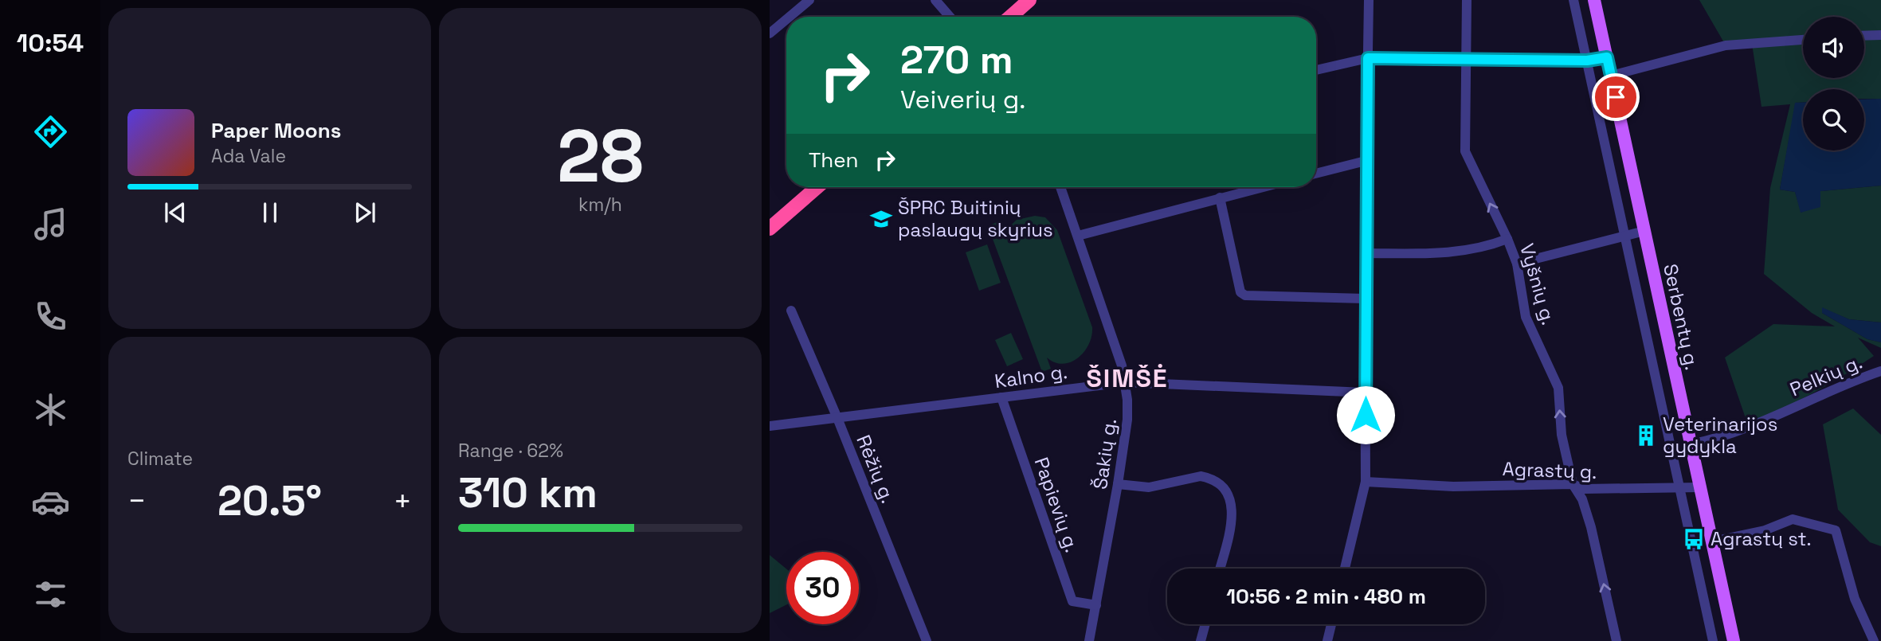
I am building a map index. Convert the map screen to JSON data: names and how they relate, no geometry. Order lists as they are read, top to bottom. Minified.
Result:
{"streets":{"main road":["Serbentų g."],"street":["Vyšnių g.","Pelkių g.","Kalno g.","Šakių g.","Rėžių g.","Agrastų g.","Papievių g."]},"crossings":[["Vyšnių g.","Agrastų g."],["Serbentų g.","Pelkių g."],["Serbentų g.","Agrastų g."],["Kalno g.","Šakių g."],["Kalno g.","Rėžių g."],["Kalno g.","Papievių g."],["Šakių g.","Papievių g."]],"one_way":["Vyšnių g."],"districts":["ŠIMŠĖ"],"places":{"school or university":["ŠPRC Buitinių paslaugų skyrius"],"building":["Veterinarijos gydykla"],"bus stop":["Agrastų st."]},"page":{"tabs":"10:54","tile":[["28","km/h"],"Climate",["Range · 62%","310 km"]],"turn":["270 m","Veiverių g."],"song":["Paper Moons","Ada Vale"],"then":"Then","heat":["−","20.5°","+"],"limit":"30","trip":"10:56 · 2 min · 480 m"}}
